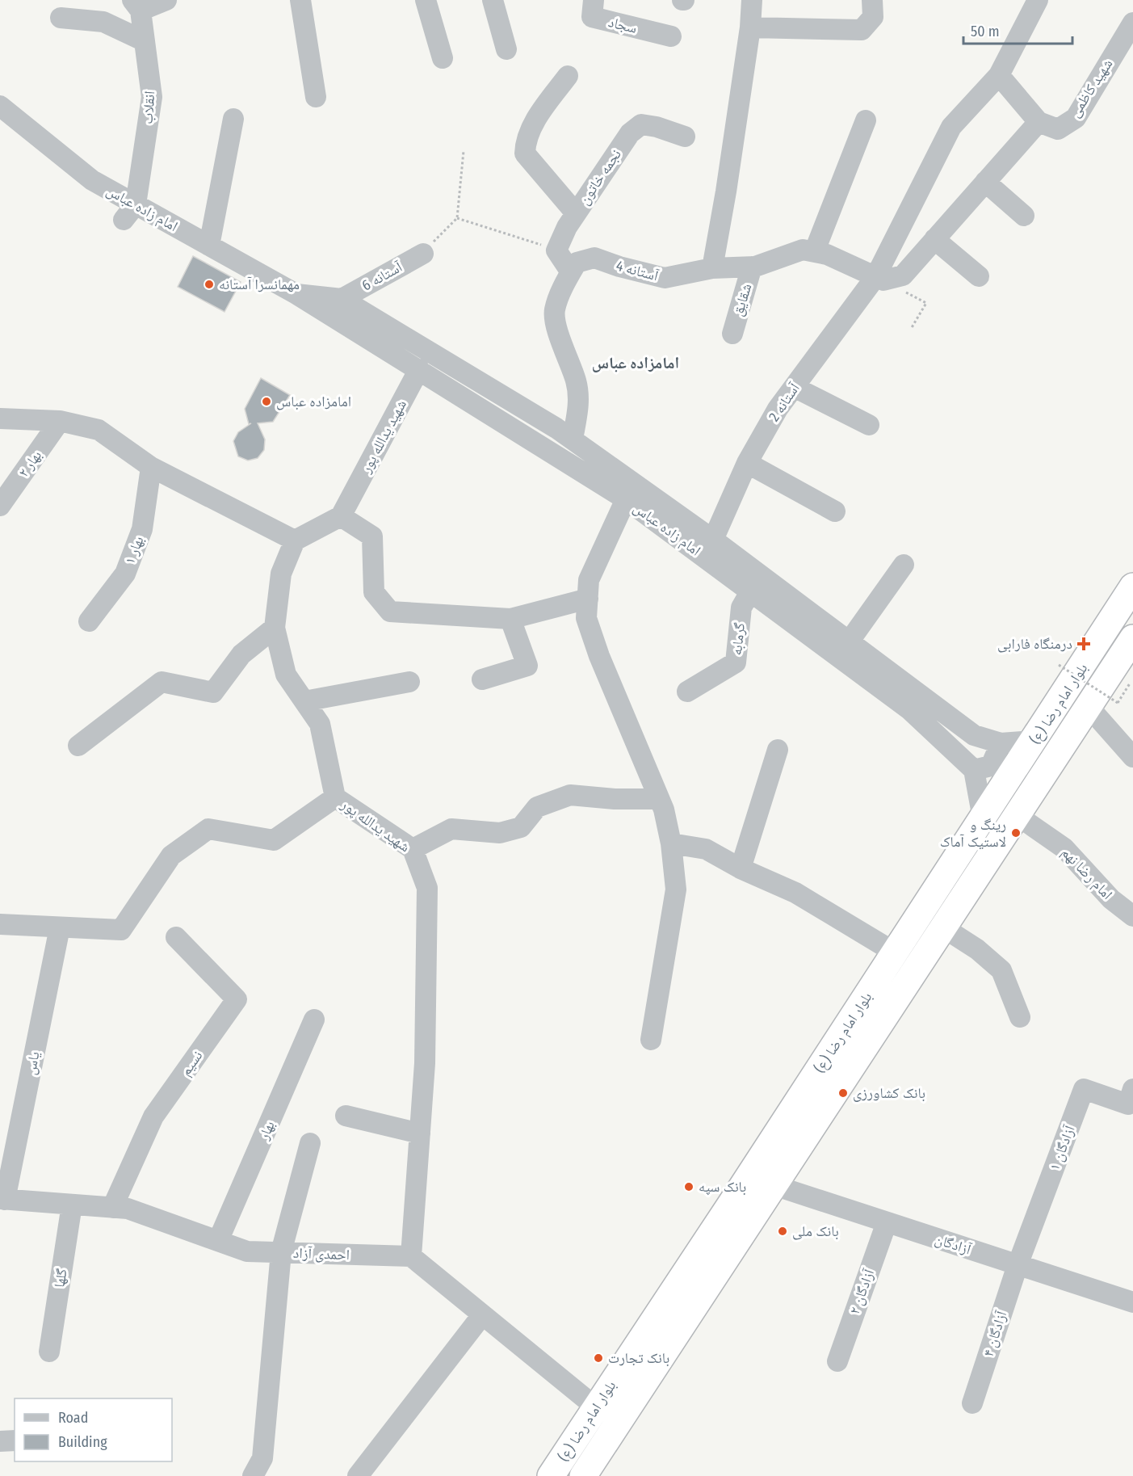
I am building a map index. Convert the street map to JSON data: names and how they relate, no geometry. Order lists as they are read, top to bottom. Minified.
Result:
{"streets":{"highway":["بلوار امام رضا (ع)"],"street":["سجاد","شهید کاظمی","انقلاب","نجمه خاتون","امام زاده عباس","آستانه 4","آستانه 6","شقایق","آستانه 2","شهید یدالله پور","بهار ۲","بهار ۱","گرمابه","امام رضا نهم","یاس","نسیم","بهار","آزادگان ۱","آزادگان","احمدی آزاد","گلها","آزادگان ۲","آزادگان ۴"]},"crossings":[["انقلاب","امام زاده عباس"],["امام زاده عباس","آستانه 6"],["امام زاده عباس","آستانه 2"],["امام زاده عباس","شهید یدالله پور"],["امام زاده عباس","گرمابه"],["امام زاده عباس","بلوار امام رضا (ع)"],["آستانه 4","شقایق"],["آستانه 4","آستانه 2"],["شهید یدالله پور","احمدی آزاد"],["بلوار امام رضا (ع)","امام رضا نهم"],["بلوار امام رضا (ع)","آزادگان"],["یاس","احمدی آزاد"],["نسیم","احمدی آزاد"],["بهار","احمدی آزاد"],["آزادگان ۱","آزادگان"],["آزادگان ۱","آزادگان ۴"],["آزادگان","آزادگان ۲"],["آزادگان","آزادگان ۴"],["احمدی آزاد","گلها"]],"districts":["امامزاده عباس"],"places":{"other":["مهمانسرا آستانه","امامزاده عباس","رینگ و لاستیک آماک","بانک کشاورزی","بانک سپه","بانک ملی","بانک تجارت"],"health":["درمنگاه فارابی"]},"legend":["Road","Building"],"scale_bar":"50 m"}
